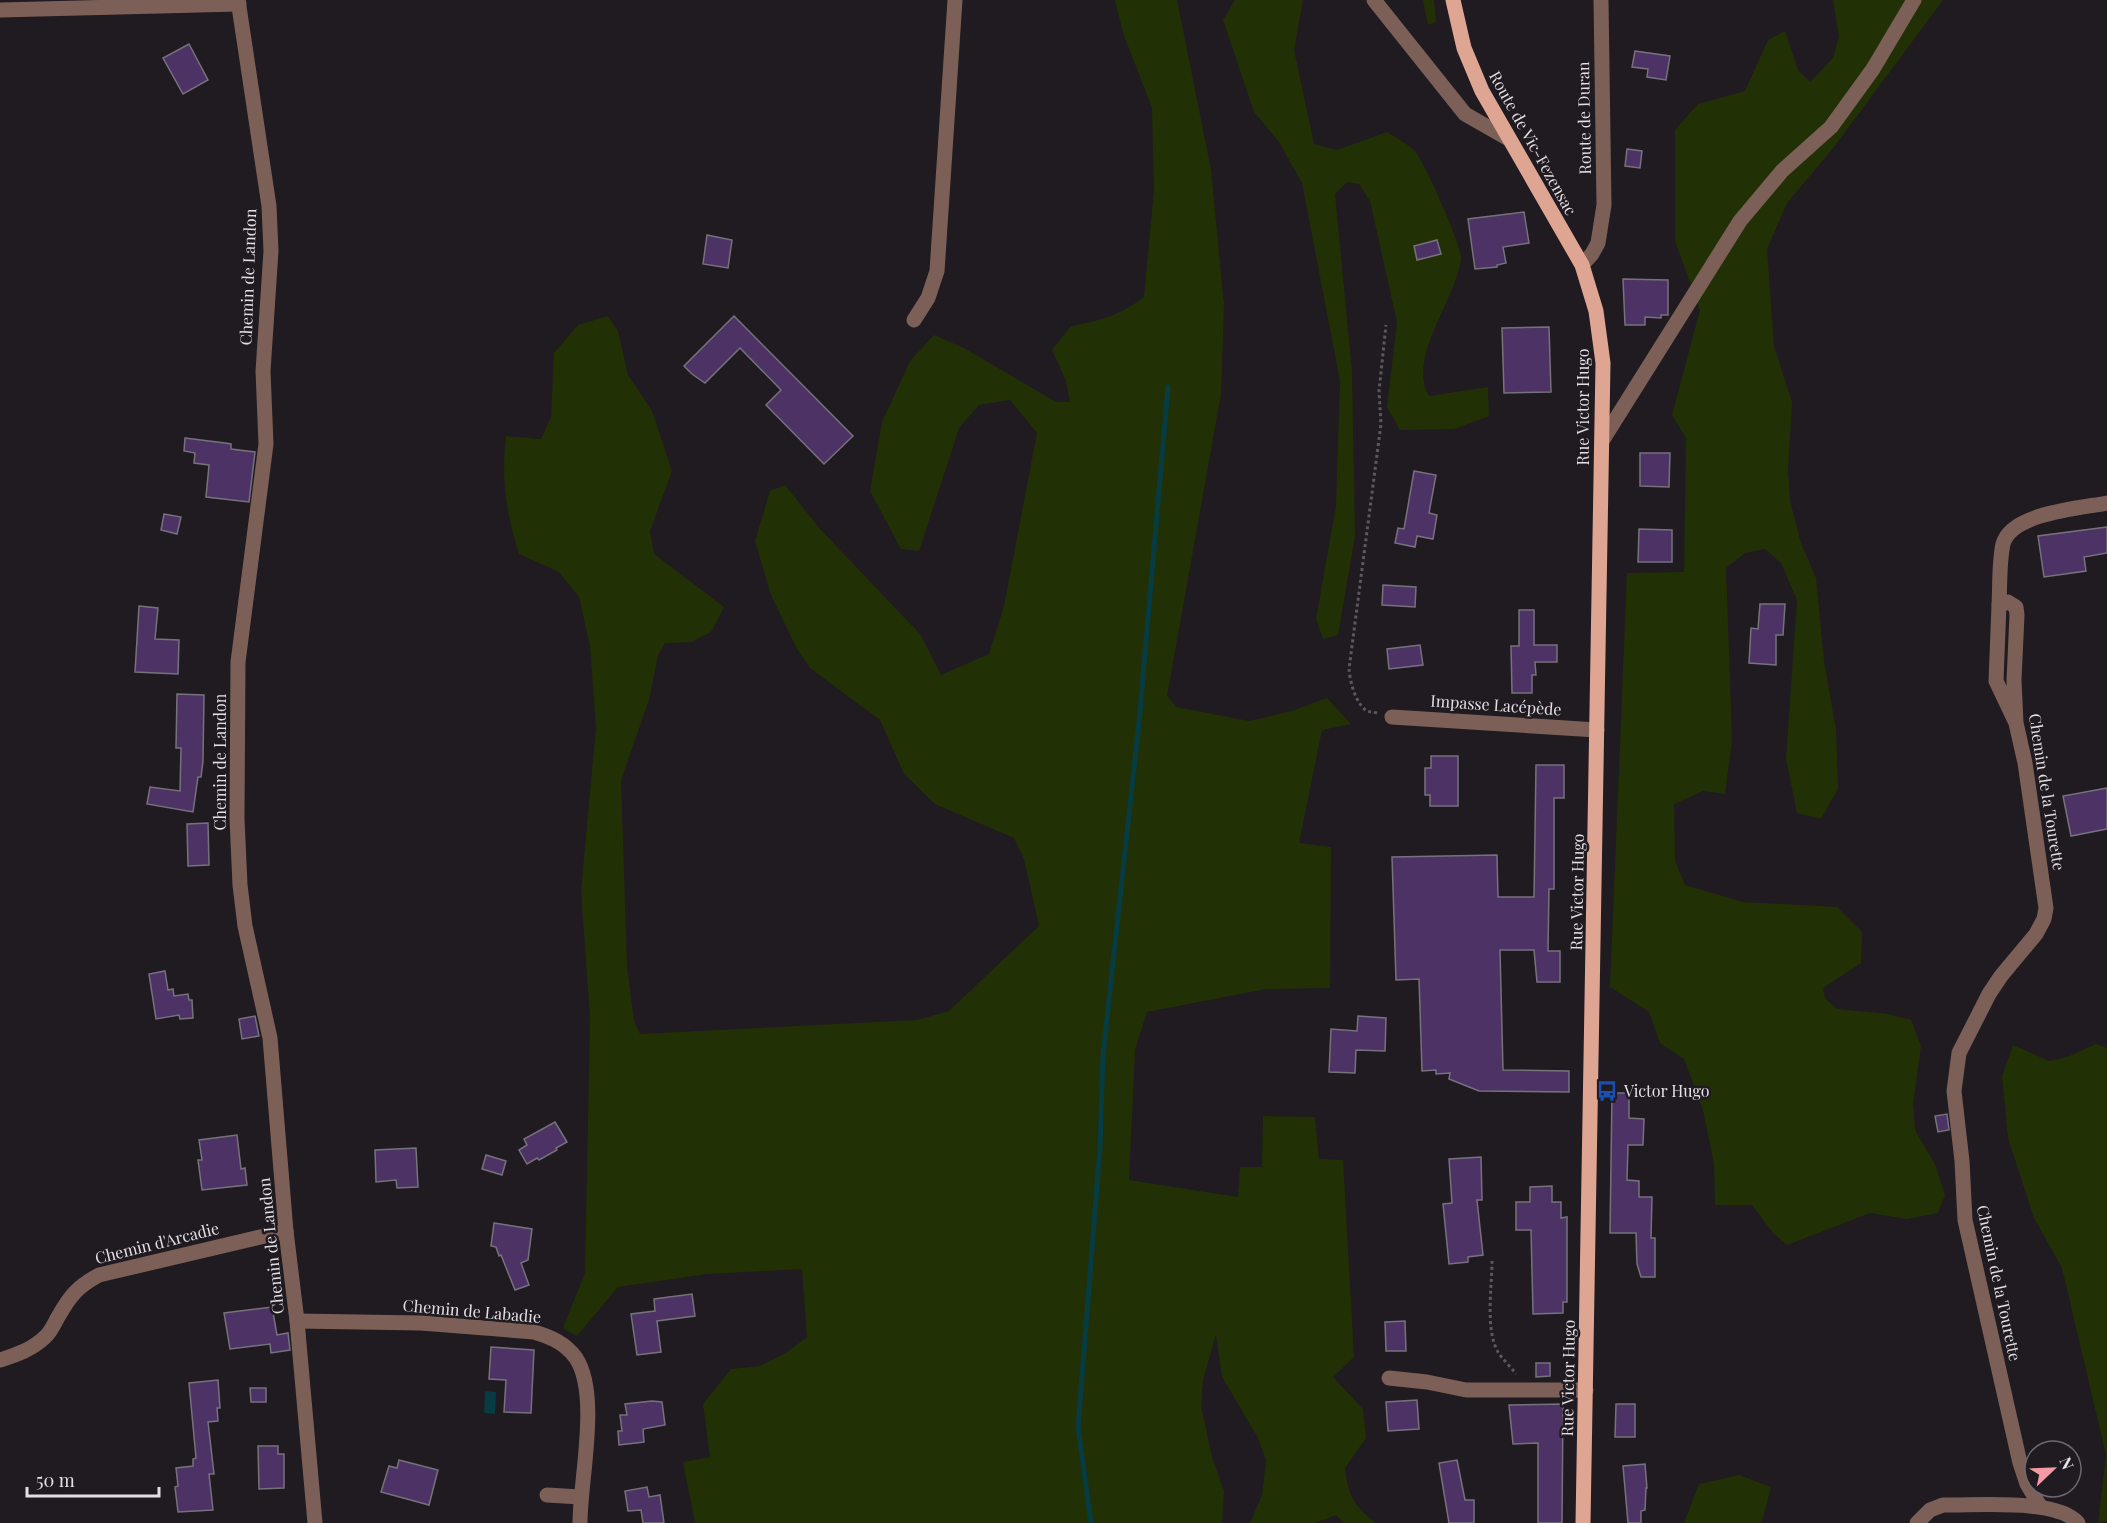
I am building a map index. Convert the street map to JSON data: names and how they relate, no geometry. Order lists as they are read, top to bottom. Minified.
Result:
{"streets":{"main road":["Route de Vic-Fezensac","Rue Victor Hugo"],"street":["Route de Duran","Chemin de Landon","Impasse Lacépède","Chemin de la Tourette","Chemin d'Arcadie","Chemin de Labadie"]},"crossings":[["Route de Duran","Route de Vic-Fezensac"],["Route de Duran","Rue Victor Hugo"],["Route de Vic-Fezensac","Rue Victor Hugo"],["Chemin de Landon","Chemin d'Arcadie"],["Chemin de Landon","Chemin de Labadie"],["Rue Victor Hugo","Impasse Lacépède"]],"places":{"bus stop":["Victor Hugo"]},"scale_bar":"50 m","north":"top right"}
